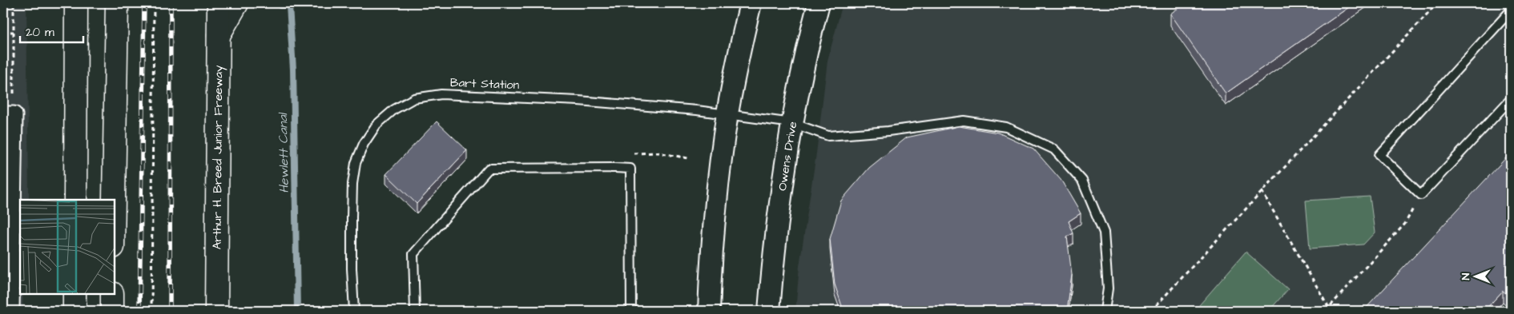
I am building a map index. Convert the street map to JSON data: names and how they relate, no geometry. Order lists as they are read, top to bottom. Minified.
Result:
{"streets":{"highway":["Arthur H. Breed Junior Freeway"],"street":["Owens Drive"],"lane":["Bart Station"]},"crossings":[["Bart Station","Owens Drive"]],"water":["Hewlett Canal"],"scale_bar":"20 m","north":"left"}
